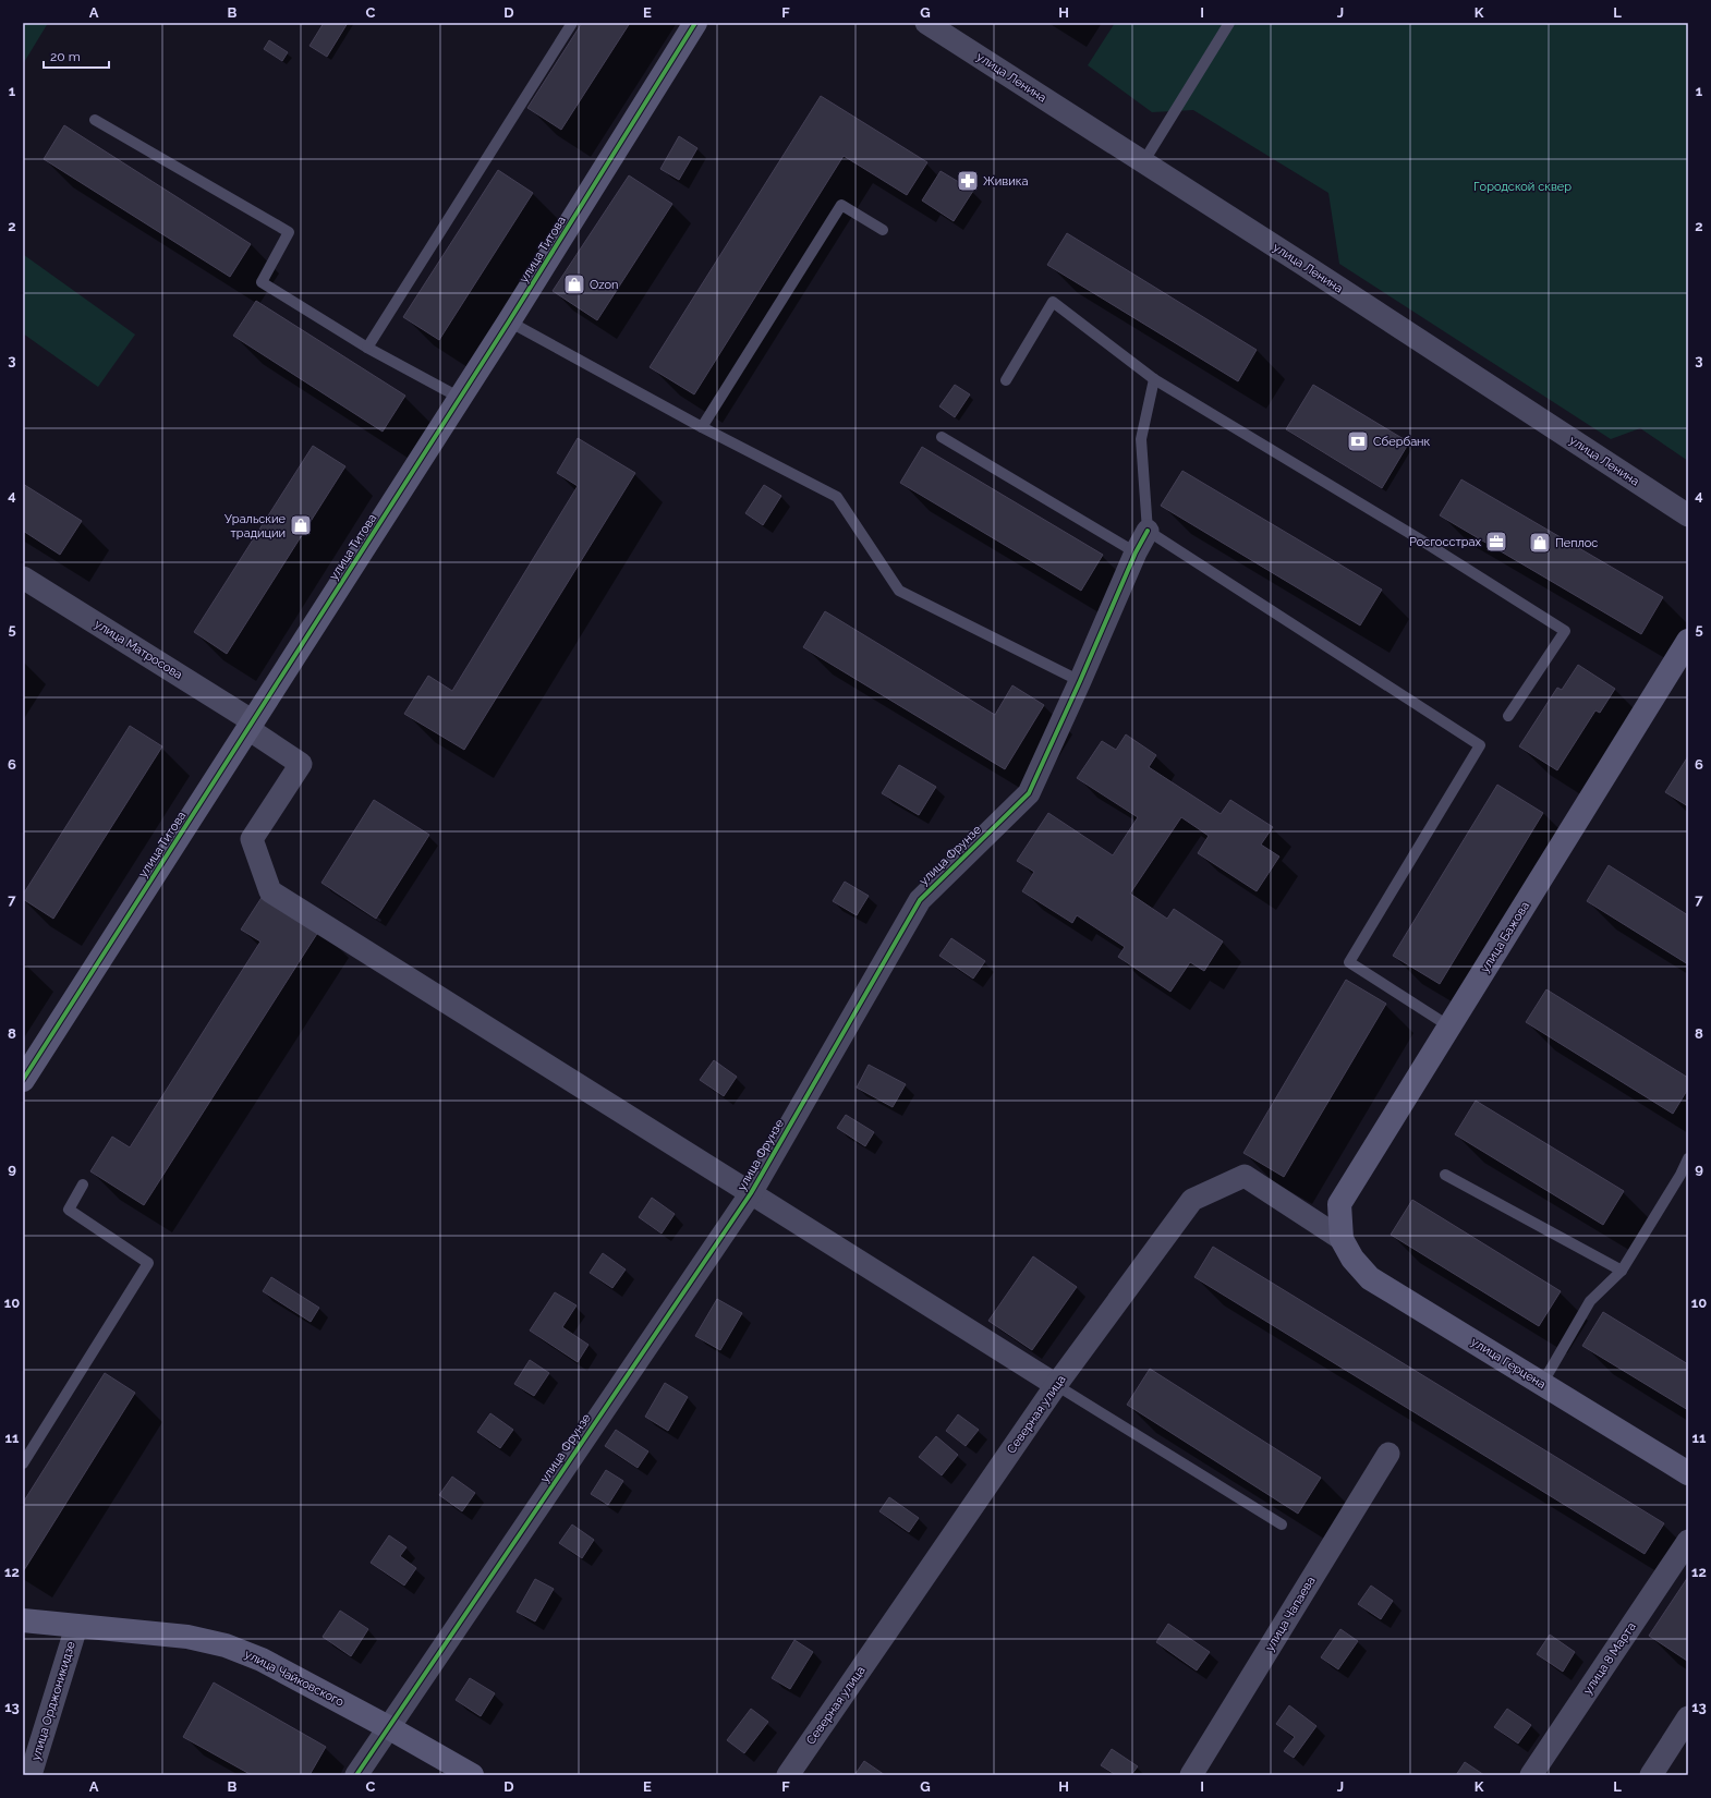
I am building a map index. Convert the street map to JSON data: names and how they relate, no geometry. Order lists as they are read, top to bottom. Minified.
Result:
{"streets":{"street":["улица Ленина","улица Титова","улица Матросова","улица Фрунзе","улица Бажова","улица Герцена","Северная улица","улица Чапаева","улица 8 Марта","улица Чайковского","улица Орджоникидзе"]},"crossings":[["улица Титова","улица Матросова"],["улица Матросова","улица Фрунзе"],["улица Фрунзе","улица Чайковского"],["улица Бажова","улица Герцена"],["улица Бажова","Северная улица"],["улица Герцена","Северная улица"],["улица Чайковского","улица Орджоникидзе"]],"parks":["Городской сквер"],"places":{"pharmacy":["Живика"],"shop":["Ozon","Уральские традиции","Пеплос"],"bank":["Сбербанк"],"office":["Росгосстрах"]},"scale_bar":"20 m","grid":{"columns":["A","B","C","D","E","F","G","H","I","J","K","L"],"rows":["1","2","3","4","5","6","7","8","9","10","11","12","13"]}}
